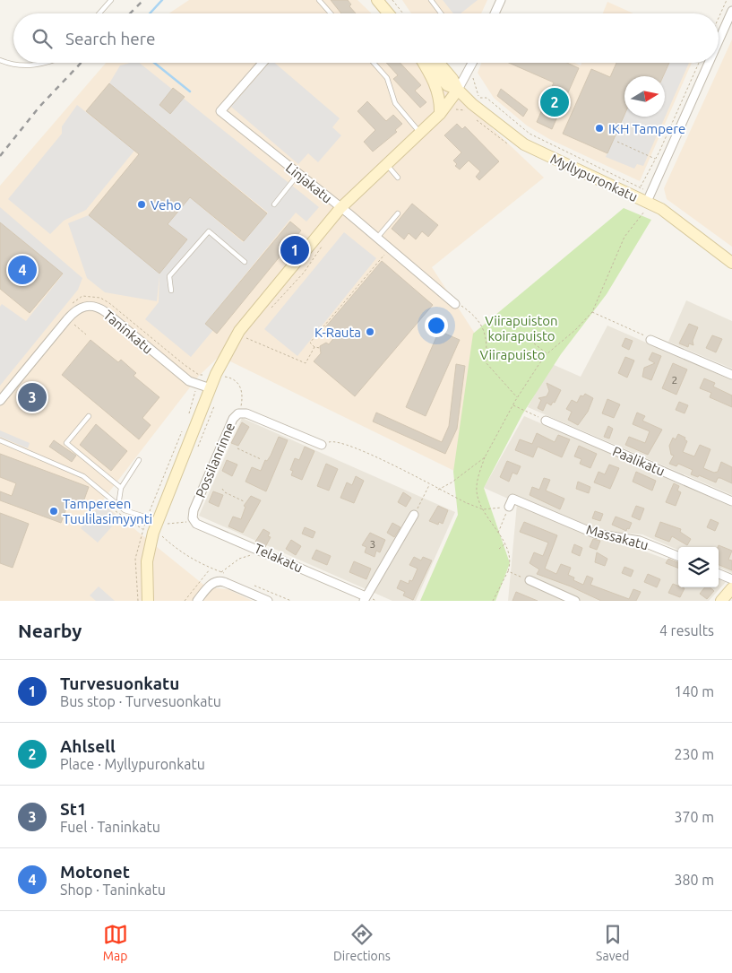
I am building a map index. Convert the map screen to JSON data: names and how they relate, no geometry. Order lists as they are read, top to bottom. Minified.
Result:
{"streets":{"main road":["Myllypuronkatu"],"street":["Linjakatu","Taninkatu","Possilanrinne","Paalikatu","Massakatu","Telakatu"]},"crossings":[["Possilanrinne","Telakatu"]],"parks":["Viirapuiston koirapuisto","Viirapuisto"],"places":["IKH Tampere","Veho","K-Rauta","Tampereen Tuulilasimyynti"],"house_numbers":["2","3"],"north":"right","page":{"search":"Search here","pins":["2","1","4","3"],"heading":["Nearby","4 results"],"list":[{"mark":"1","name":"Turvesuonkatu","note":"Bus stop · Turvesuonkatu","value":"140 m"},{"mark":"2","name":"Ahlsell","note":"Place · Myllypuronkatu","value":"230 m"},{"mark":"3","name":"St1","note":"Fuel · Taninkatu","value":"370 m"},{"mark":"4","name":"Motonet","note":"Shop · Taninkatu","value":"380 m"}],"nav":["Map","Directions","Saved"]}}
